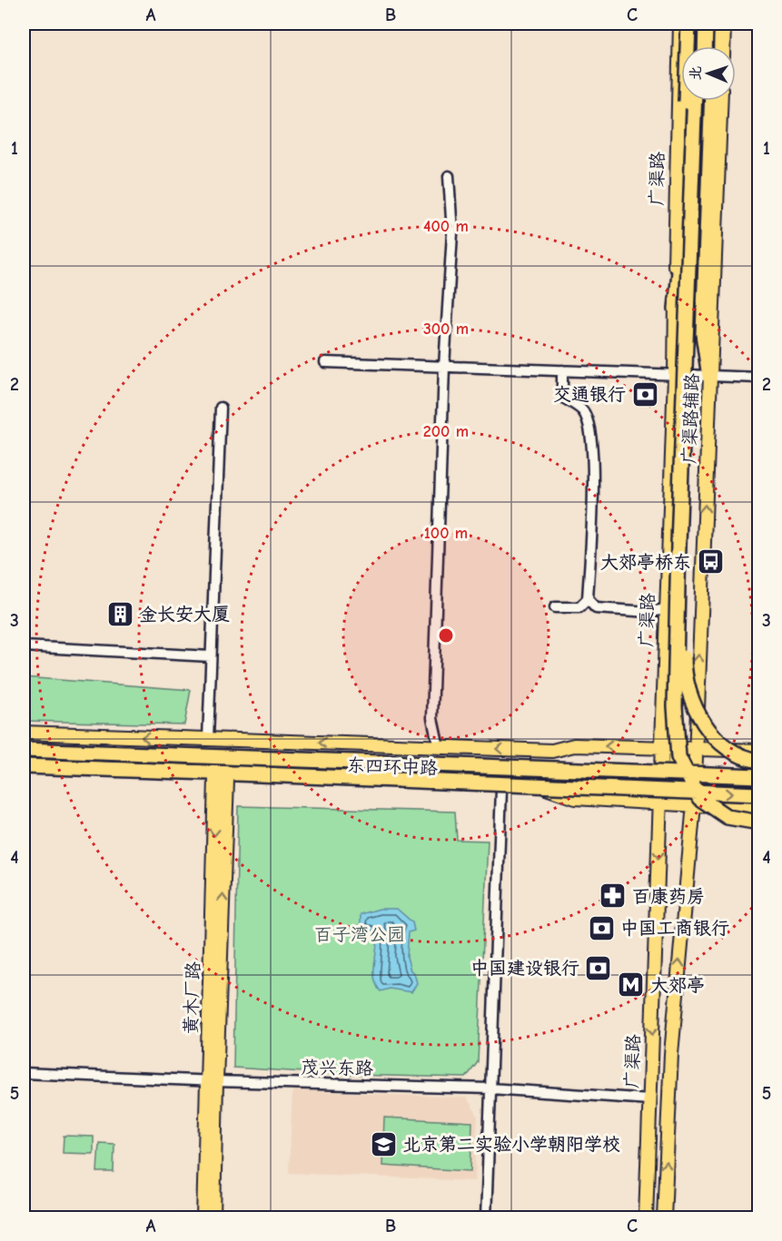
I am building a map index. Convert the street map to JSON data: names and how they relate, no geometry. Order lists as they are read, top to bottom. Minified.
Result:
{"streets":{"highway":["广渠路","东四环中路"],"main road":["广渠路辅路"],"street":["茂兴东路"]},"crossings":[["广渠路","东四环中路"],["广渠路","茂兴东路"],["广渠路辅路","东四环中路"]],"parks":["百子湾公园"],"places":{"bank":["交通银行","中国工商银行","中国建设银行"],"bus stop":["大郊亭桥东"],"building":["金长安大厦"],"pharmacy":["百康药房"],"metro station":["大郊亭"],"school or university":["北京第二实验小学朝阳学校"]},"north":"left","grid":{"columns":["A","B","C"],"rows":["1","2","3","4","5"]},"rings":["400 m","300 m","200 m","100 m"]}
